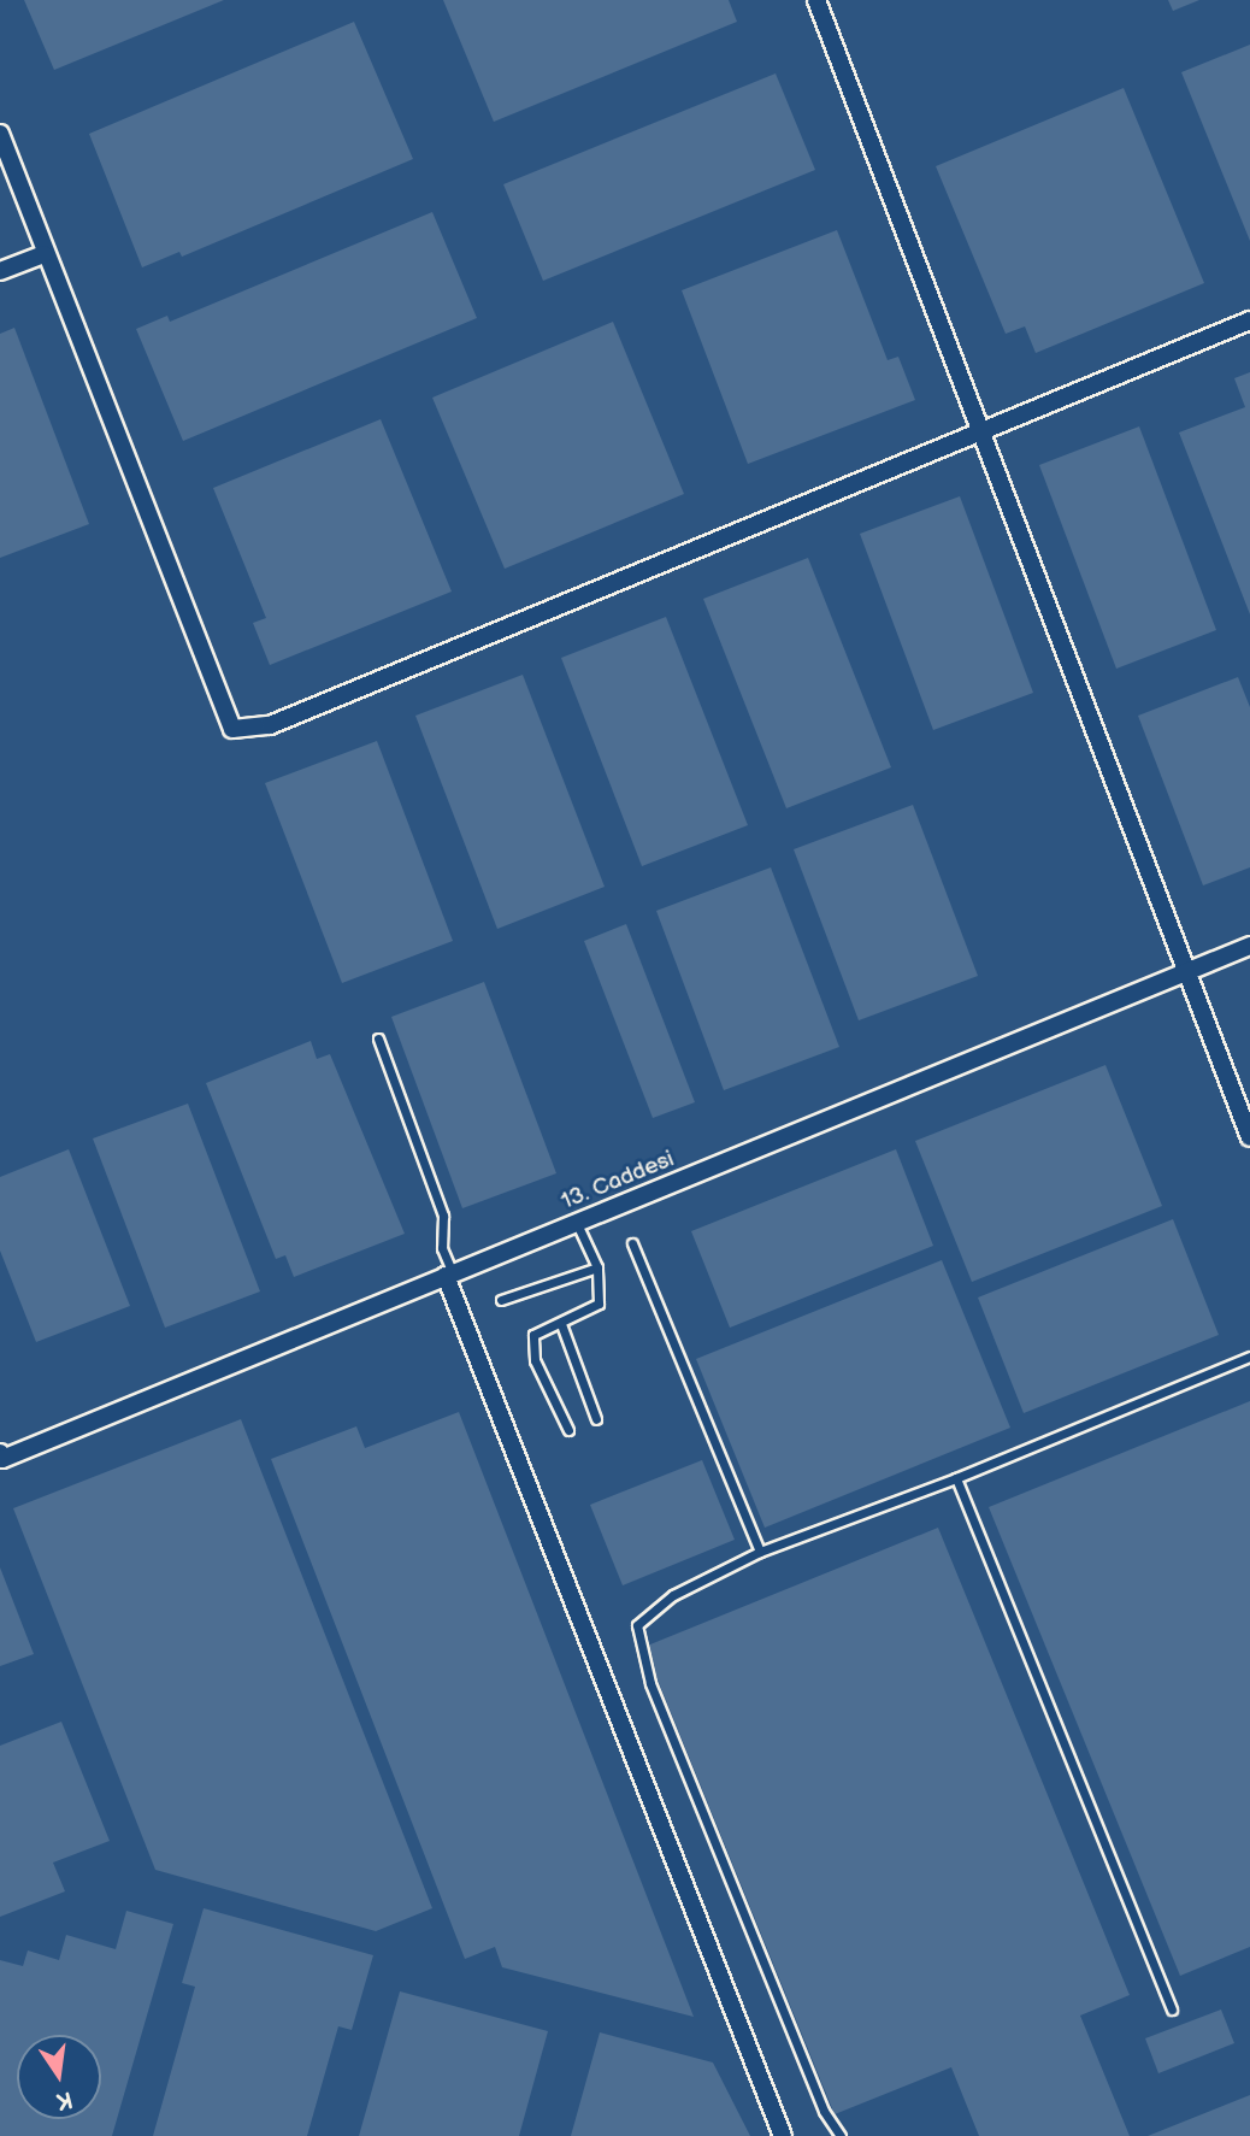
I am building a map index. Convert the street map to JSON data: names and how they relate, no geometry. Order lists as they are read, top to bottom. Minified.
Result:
{"streets":{"street":["13. Caddesi"]},"north":"bottom"}
